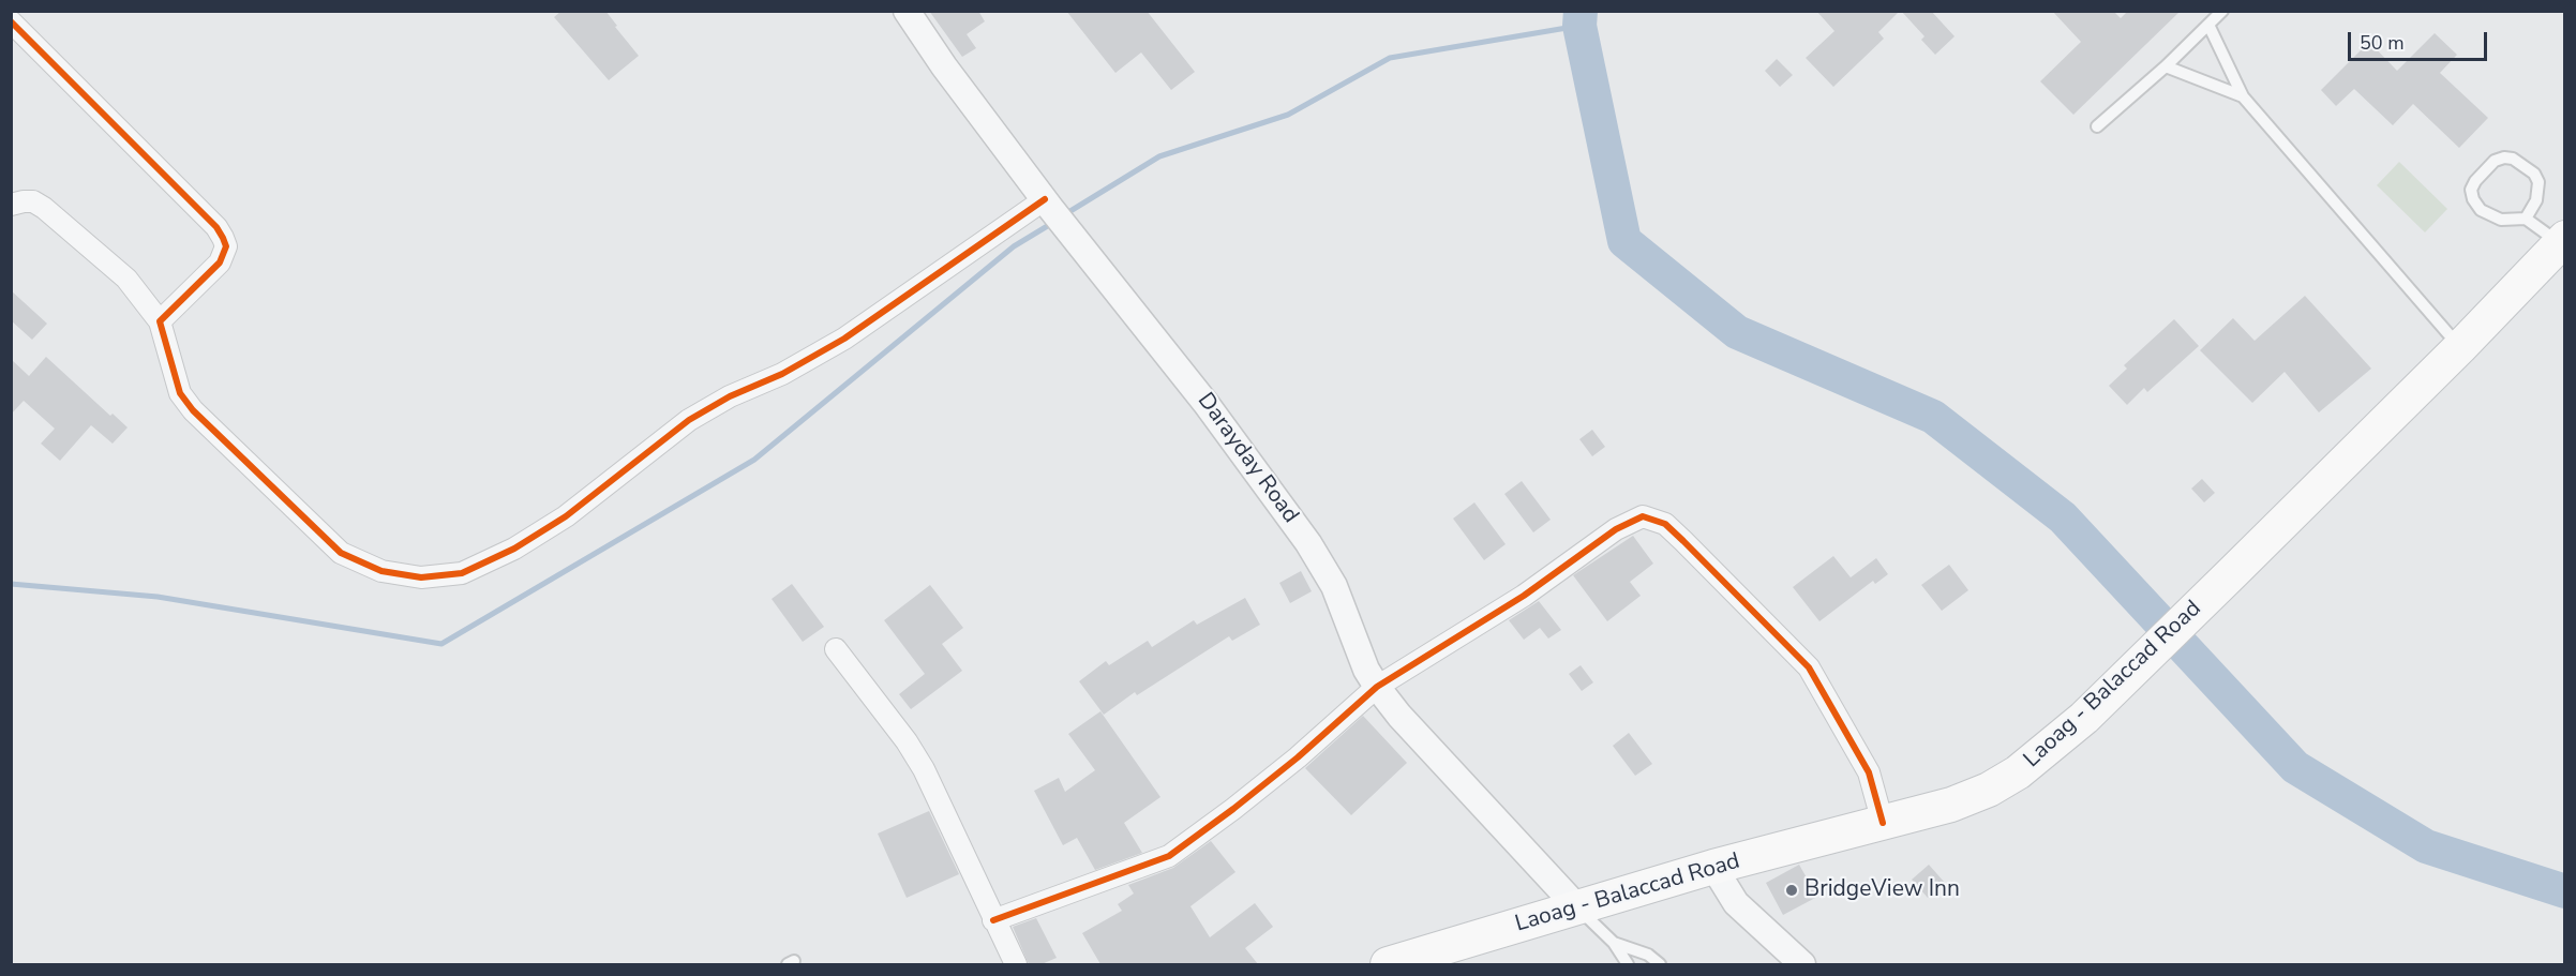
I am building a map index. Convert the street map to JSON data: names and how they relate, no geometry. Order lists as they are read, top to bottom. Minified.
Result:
{"streets":{"main road":["Laoag - Balaccad Road"],"street":["Darayday Road"]},"crossings":[["Darayday Road","Laoag - Balaccad Road"]],"places":["BridgeView Inn"],"scale_bar":"50 m"}
